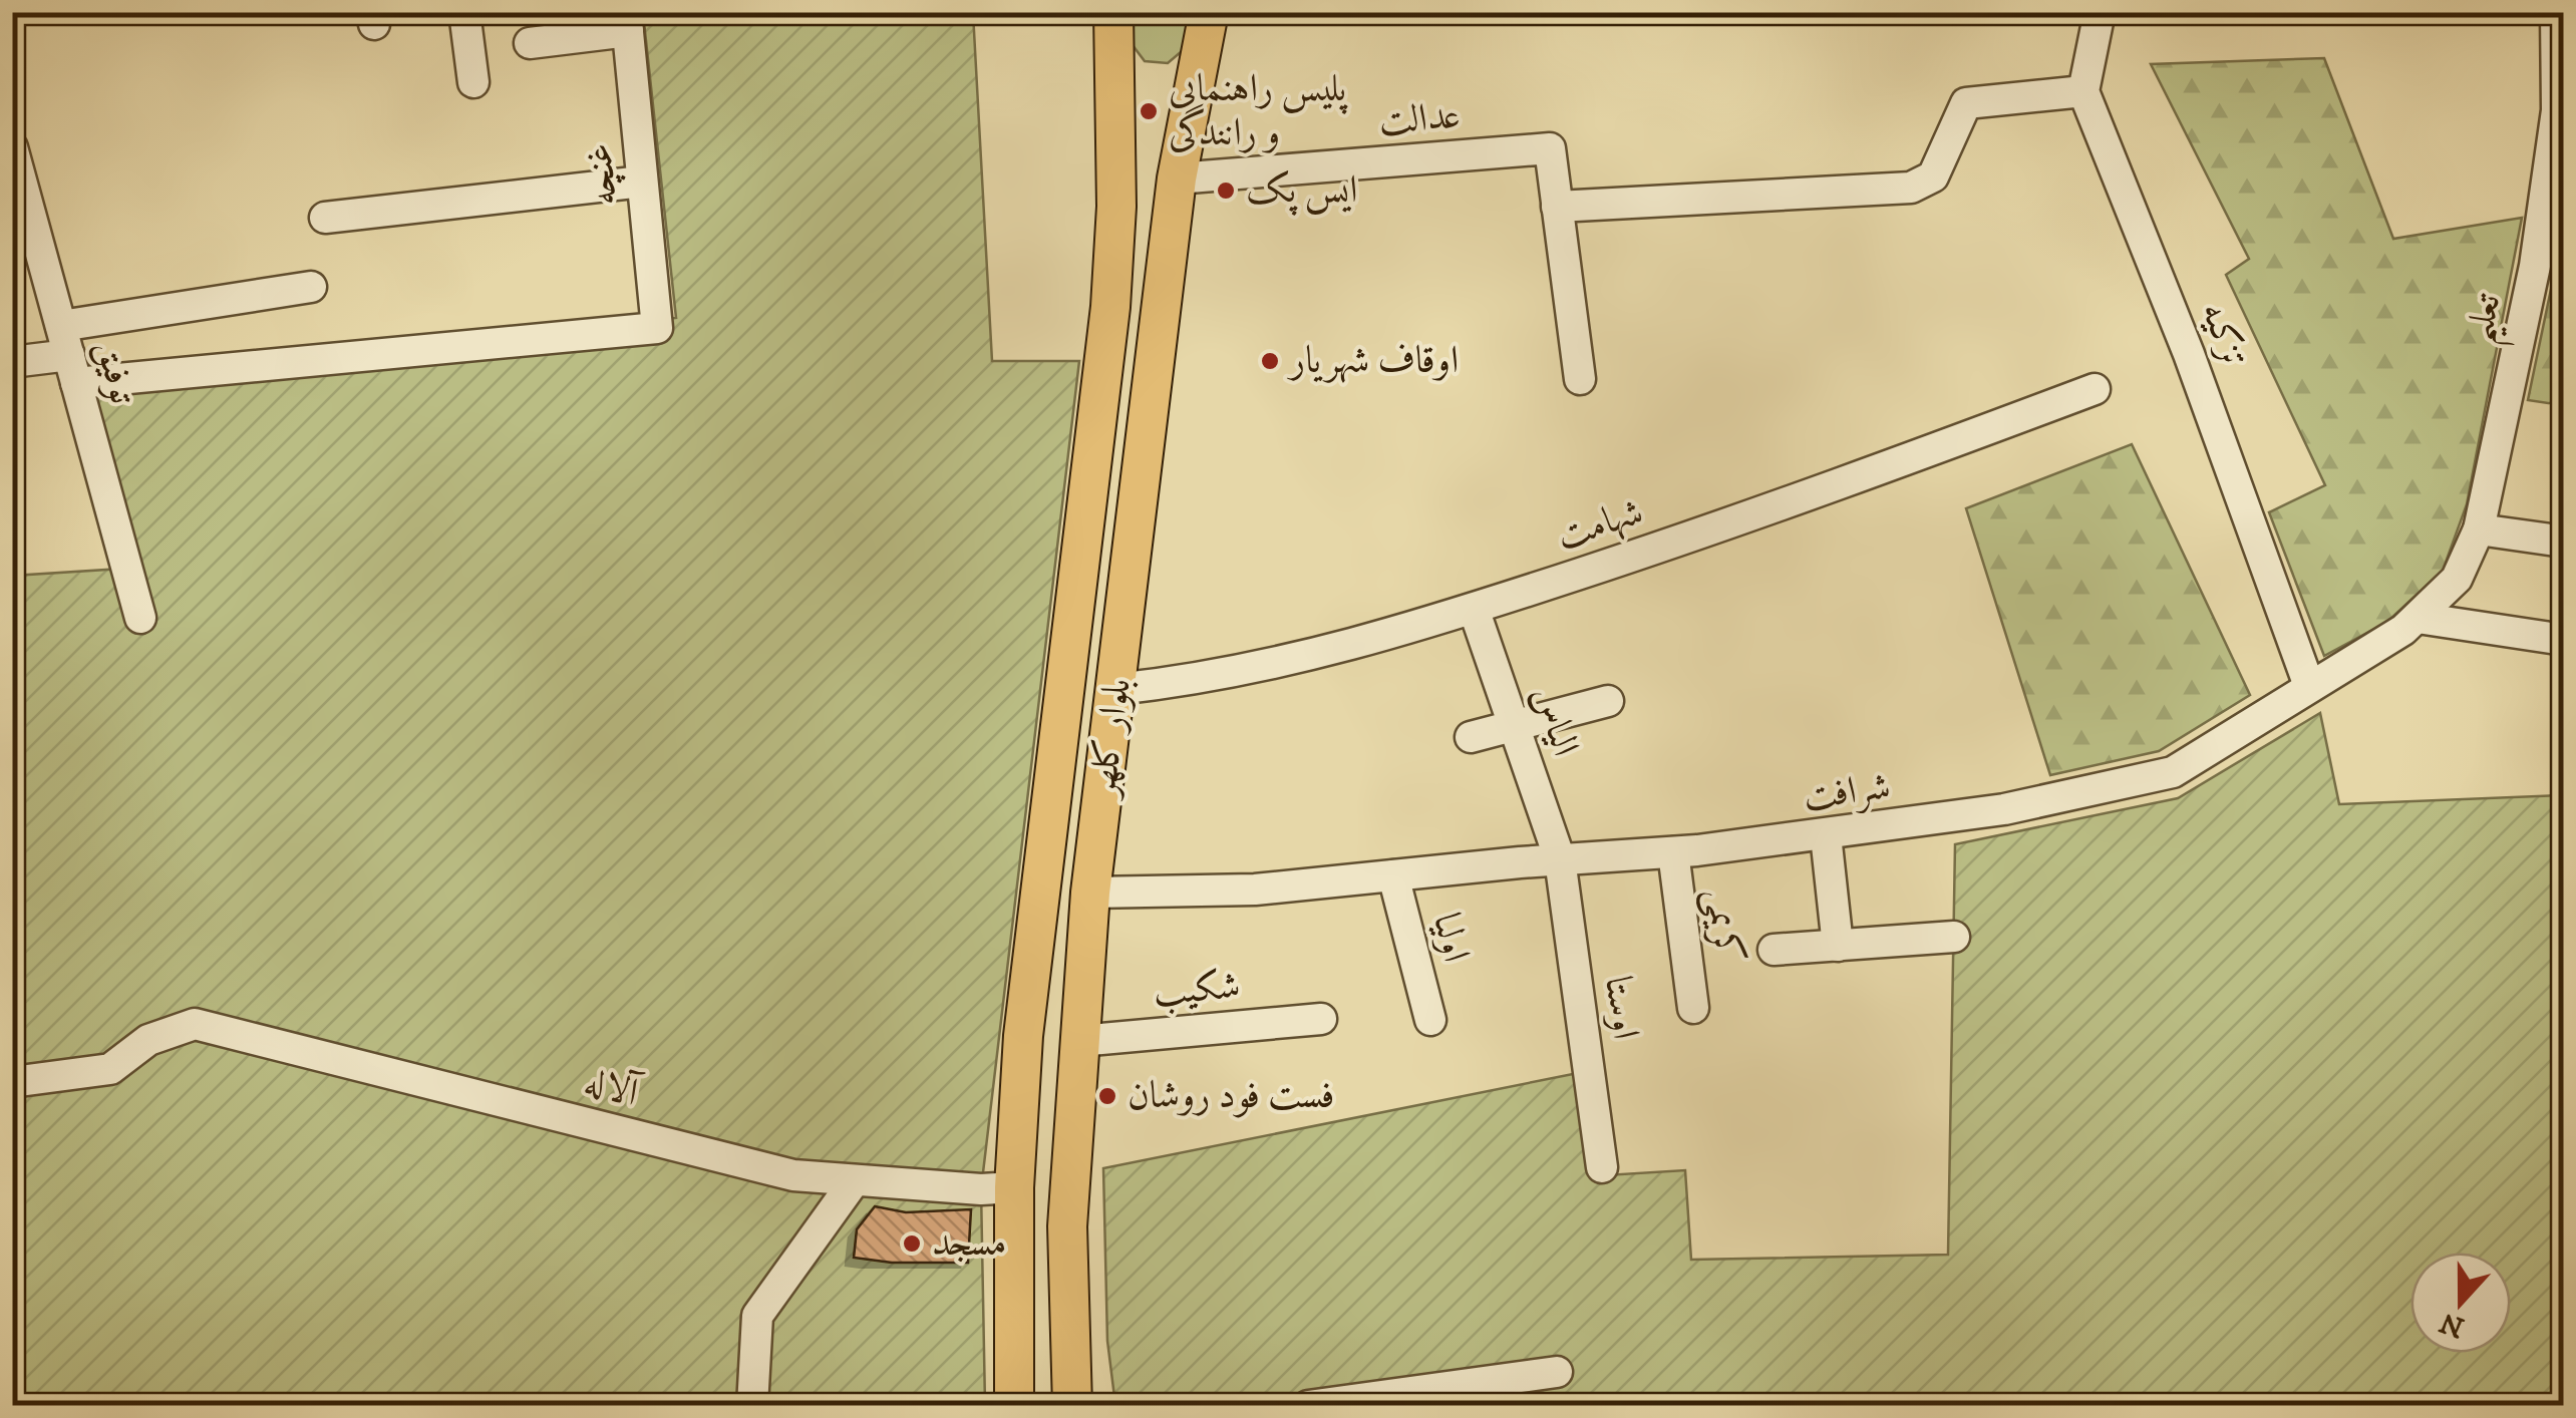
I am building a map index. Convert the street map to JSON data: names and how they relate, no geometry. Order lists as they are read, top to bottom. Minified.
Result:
{"streets":{"main road":["بلوار کلهر"],"street":["عدالت","غنچه","تعلیم","تزکیه","توفیق","شهامت","الیاس","شرافت","کریمی","اولیا","شکیب","اوستا","آلاله"]},"crossings":[["عدالت","بلوار کلهر"],["غنچه","توفیق"],["تعلیم","شرافت"],["تزکیه","شرافت"],["شهامت","الیاس"],["شهامت","بلوار کلهر"],["الیاس","شرافت"],["الیاس","اوستا"],["بلوار کلهر","شرافت"],["بلوار کلهر","شکیب"],["بلوار کلهر","آلاله"],["شرافت","کریمی"],["شرافت","اولیا"],["شرافت","اوستا"]],"places":["پلیس راهنمایی و رانندگی","ایس پک","اوقاف شهریار","فست فود روشان","مسجد"],"north":"bottom"}
